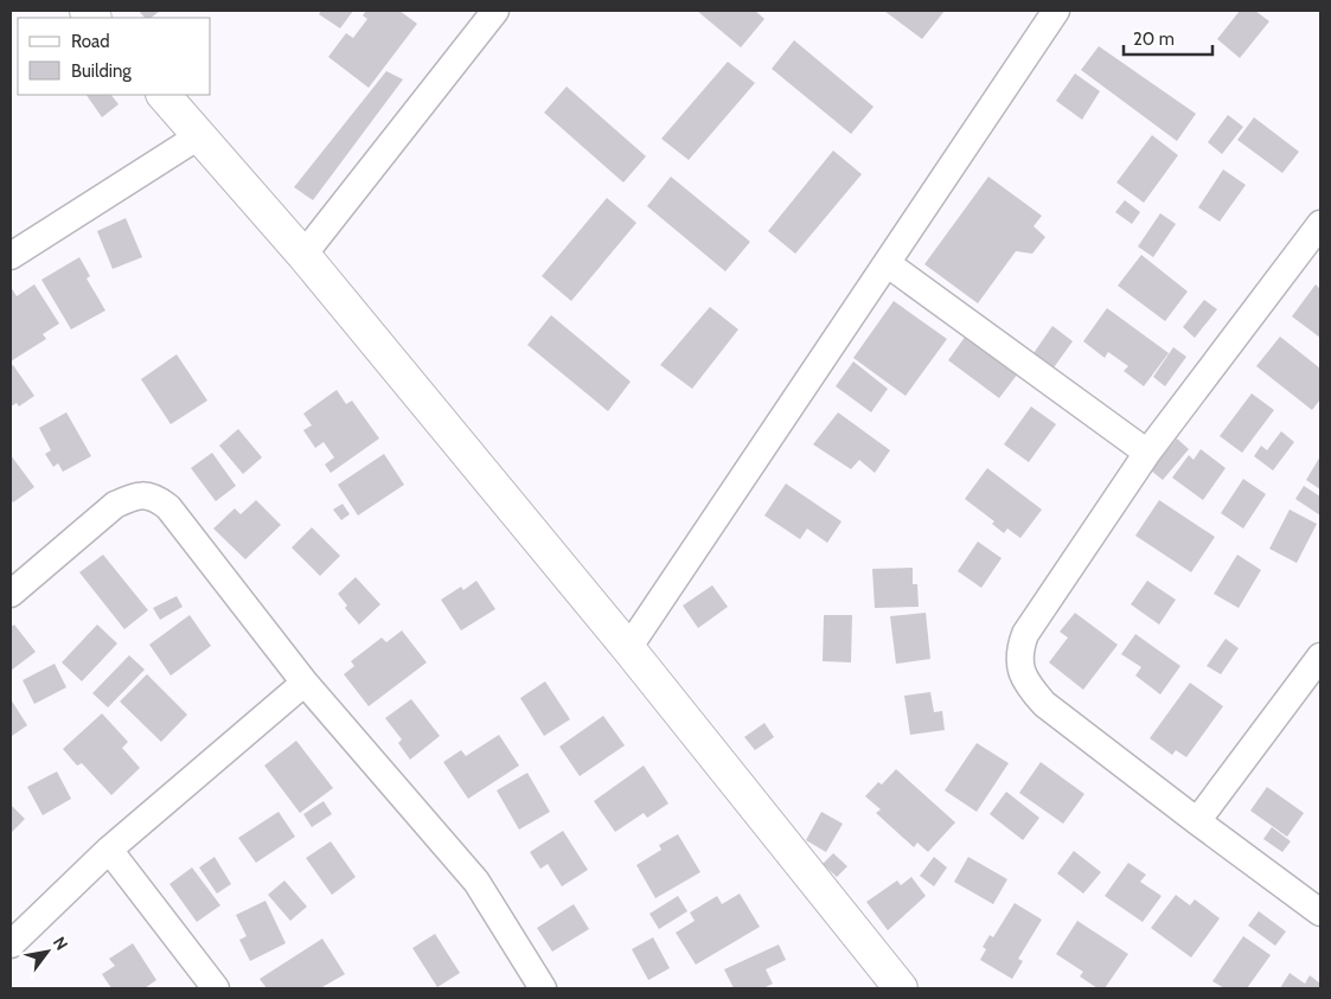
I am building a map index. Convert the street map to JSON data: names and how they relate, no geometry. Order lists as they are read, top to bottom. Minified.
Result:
{"legend":["Road","Building"],"scale_bar":"20 m","north":"top right"}
